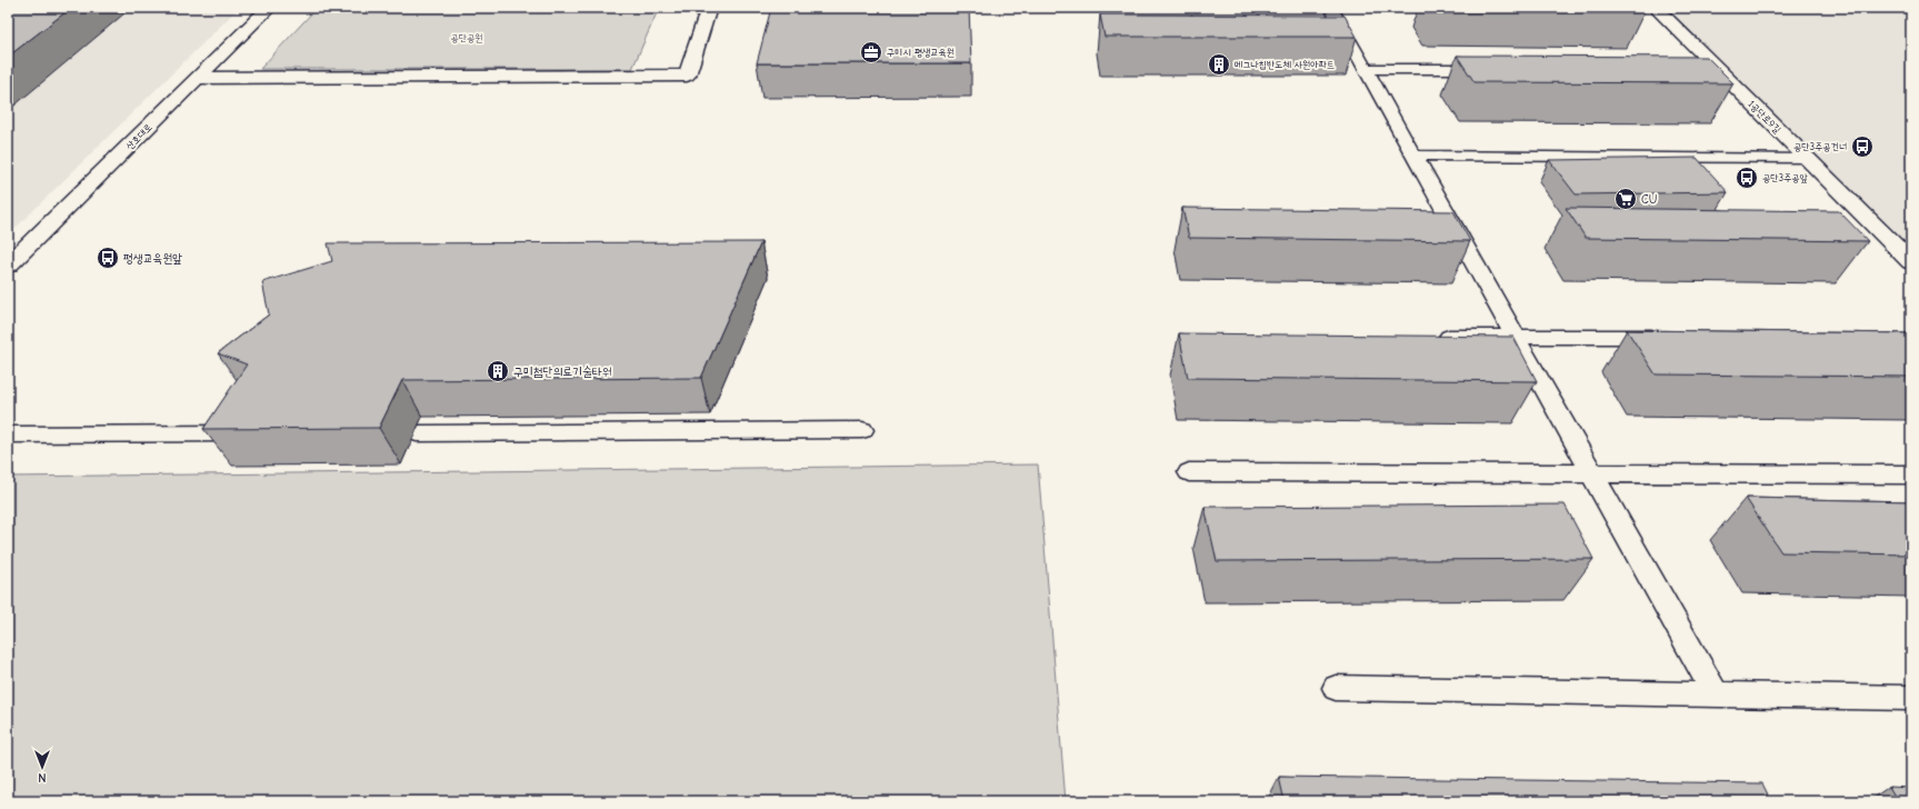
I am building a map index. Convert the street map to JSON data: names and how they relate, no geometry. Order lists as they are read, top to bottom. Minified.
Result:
{"streets":{"street":["1공단로9길","산호대로"]},"parks":["공단공원"],"places":{"office":["구미시 평생교육원"],"building":["메그나칩반도체 사원아파트","구미첨단의료기술타워"],"bus stop":["공단3주공건너","공단3주공앞","평생교육원앞"],"supermarket":["CU"]},"north":"bottom"}
